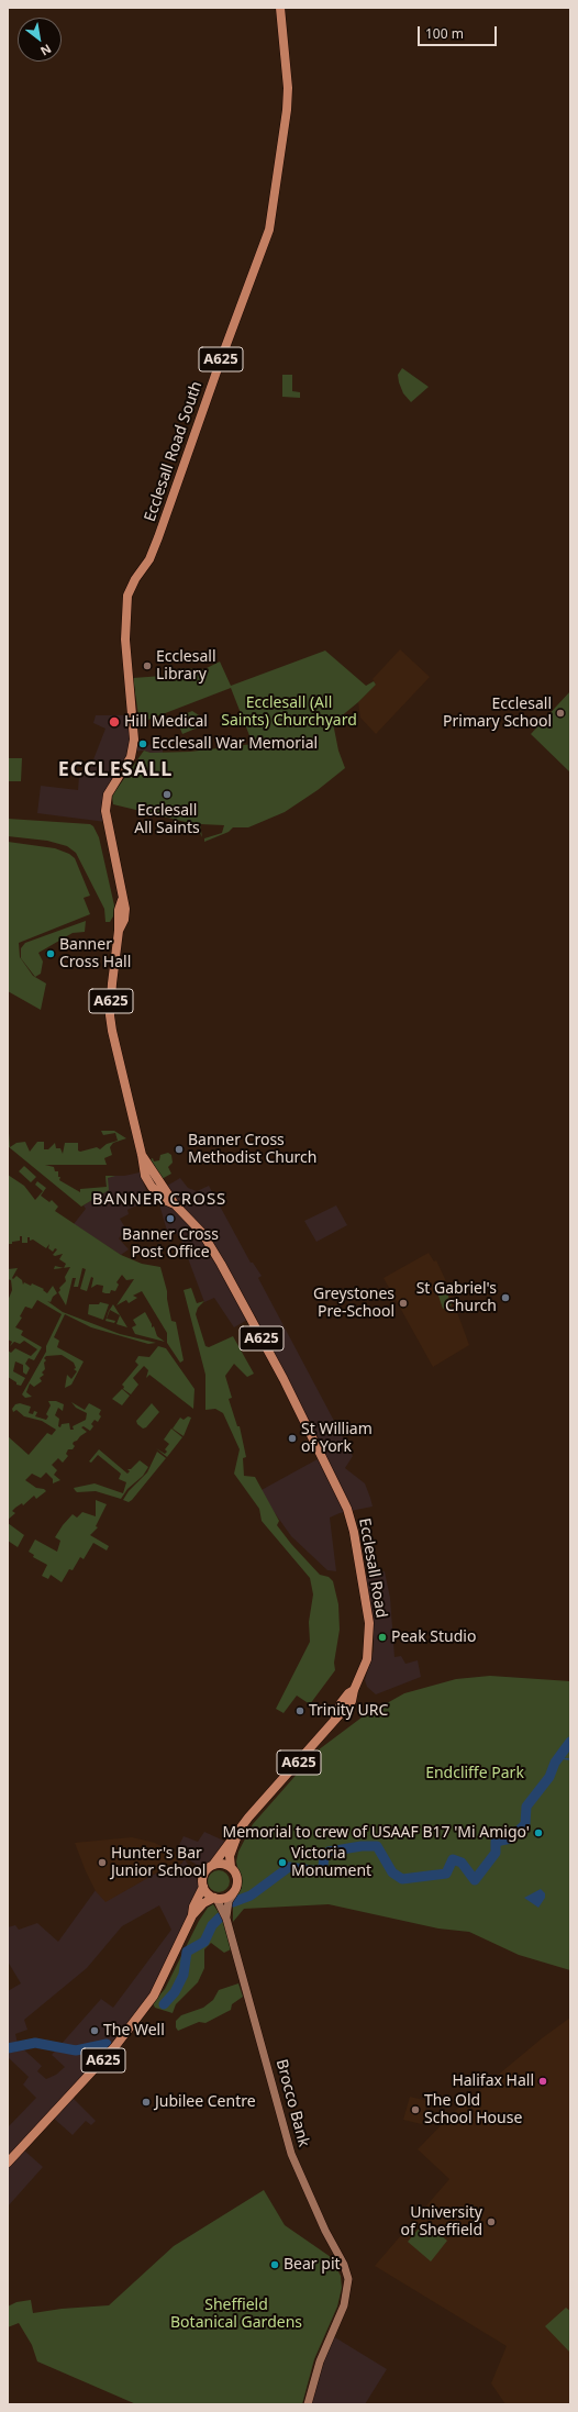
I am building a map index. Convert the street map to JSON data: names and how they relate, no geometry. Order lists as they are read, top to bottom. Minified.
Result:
{"streets":{"main road":["A625","Ecclesall Road South","Ecclesall Road","Brocco Bank"]},"crossings":[["A625","Ecclesall Road"],["A625","Brocco Bank"],["Ecclesall Road South","Ecclesall Road"],["Ecclesall Road","Brocco Bank"]],"districts":["ECCLESALL","BANNER CROSS"],"parks":["Ecclesall (All Saints) Churchyard","Endcliffe Park","Sheffield Botanical Gardens"],"places":["Ecclesall Library","Ecclesall Primary School","Hill Medical","Ecclesall War Memorial","Ecclesall All Saints","Banner Cross Hall","Banner Cross Methodist Church","Banner Cross Post Office","St Gabriel's Church","Greystones Pre-School","St William of York","Peak Studio","Trinity URC","Memorial to crew of USAAF B17 'Mi Amigo'","Hunter's Bar Junior School","Victoria Monument","The Well","Halifax Hall","Jubilee Centre","The Old School House","University of Sheffield","Bear pit"],"scale_bar":"100 m","north":"bottom right"}
